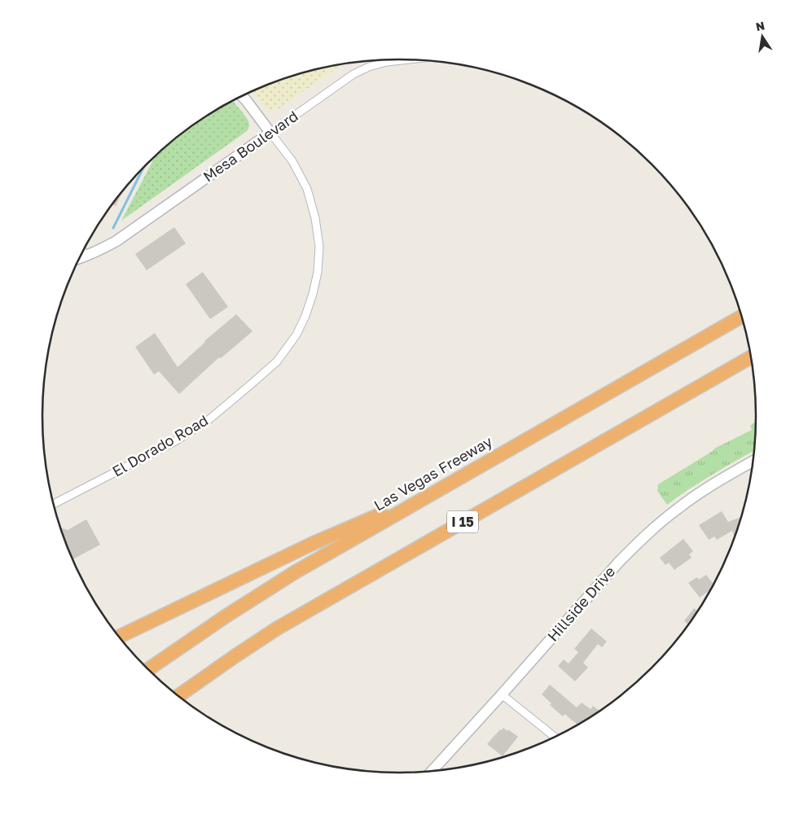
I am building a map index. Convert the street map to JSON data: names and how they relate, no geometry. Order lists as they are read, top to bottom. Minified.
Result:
{"streets":{"highway":["Las Vegas Freeway","I 15"],"main road":["Mesa Boulevard","Hillside Drive"],"street":["El Dorado Road"]},"crossings":[["Mesa Boulevard","El Dorado Road"]],"north":"top"}
